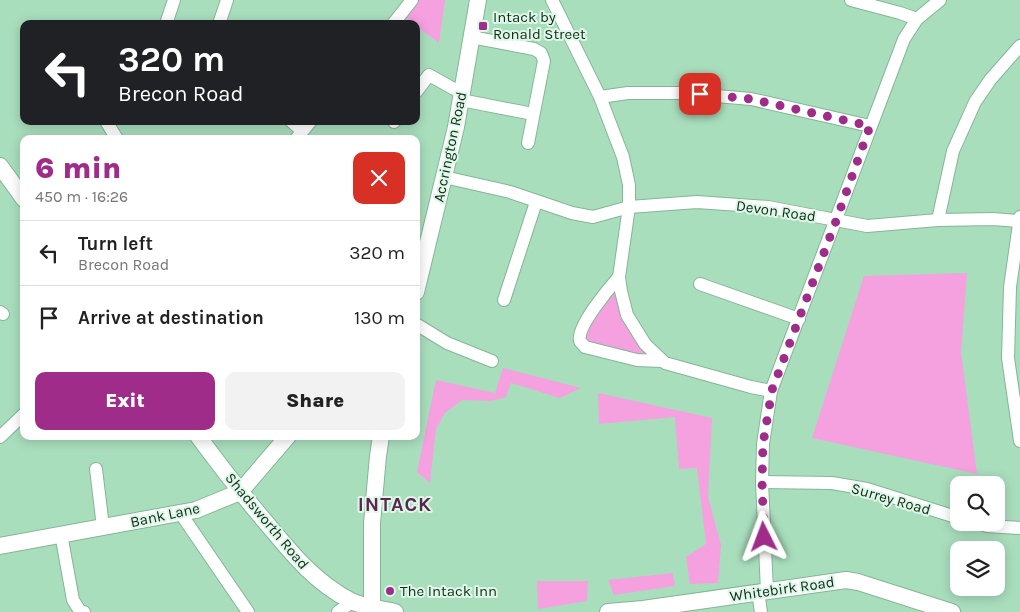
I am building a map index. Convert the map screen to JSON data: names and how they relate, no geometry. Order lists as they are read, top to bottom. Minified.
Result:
{"streets":{"main road":["Accrington Road","Bank Lane","Shadsworth Road","Whitebirk Road"],"street":["Devon Road","Surrey Road"]},"crossings":[["Accrington Road","Devon Road"],["Bank Lane","Shadsworth Road"]],"districts":["INTACK"],"places":{"transit":["Intack by Ronald Street"],"other":["The Intack Inn"]},"page":{"turn":["320 m","Brecon Road"],"heading":["6 min","450 m · 16:26"],"list":[{"name":"Turn left","note":"Brecon Road","value":"320 m"},{"name":"Arrive at destination","value":"130 m"}],"buttons":["Exit","Share"]}}
